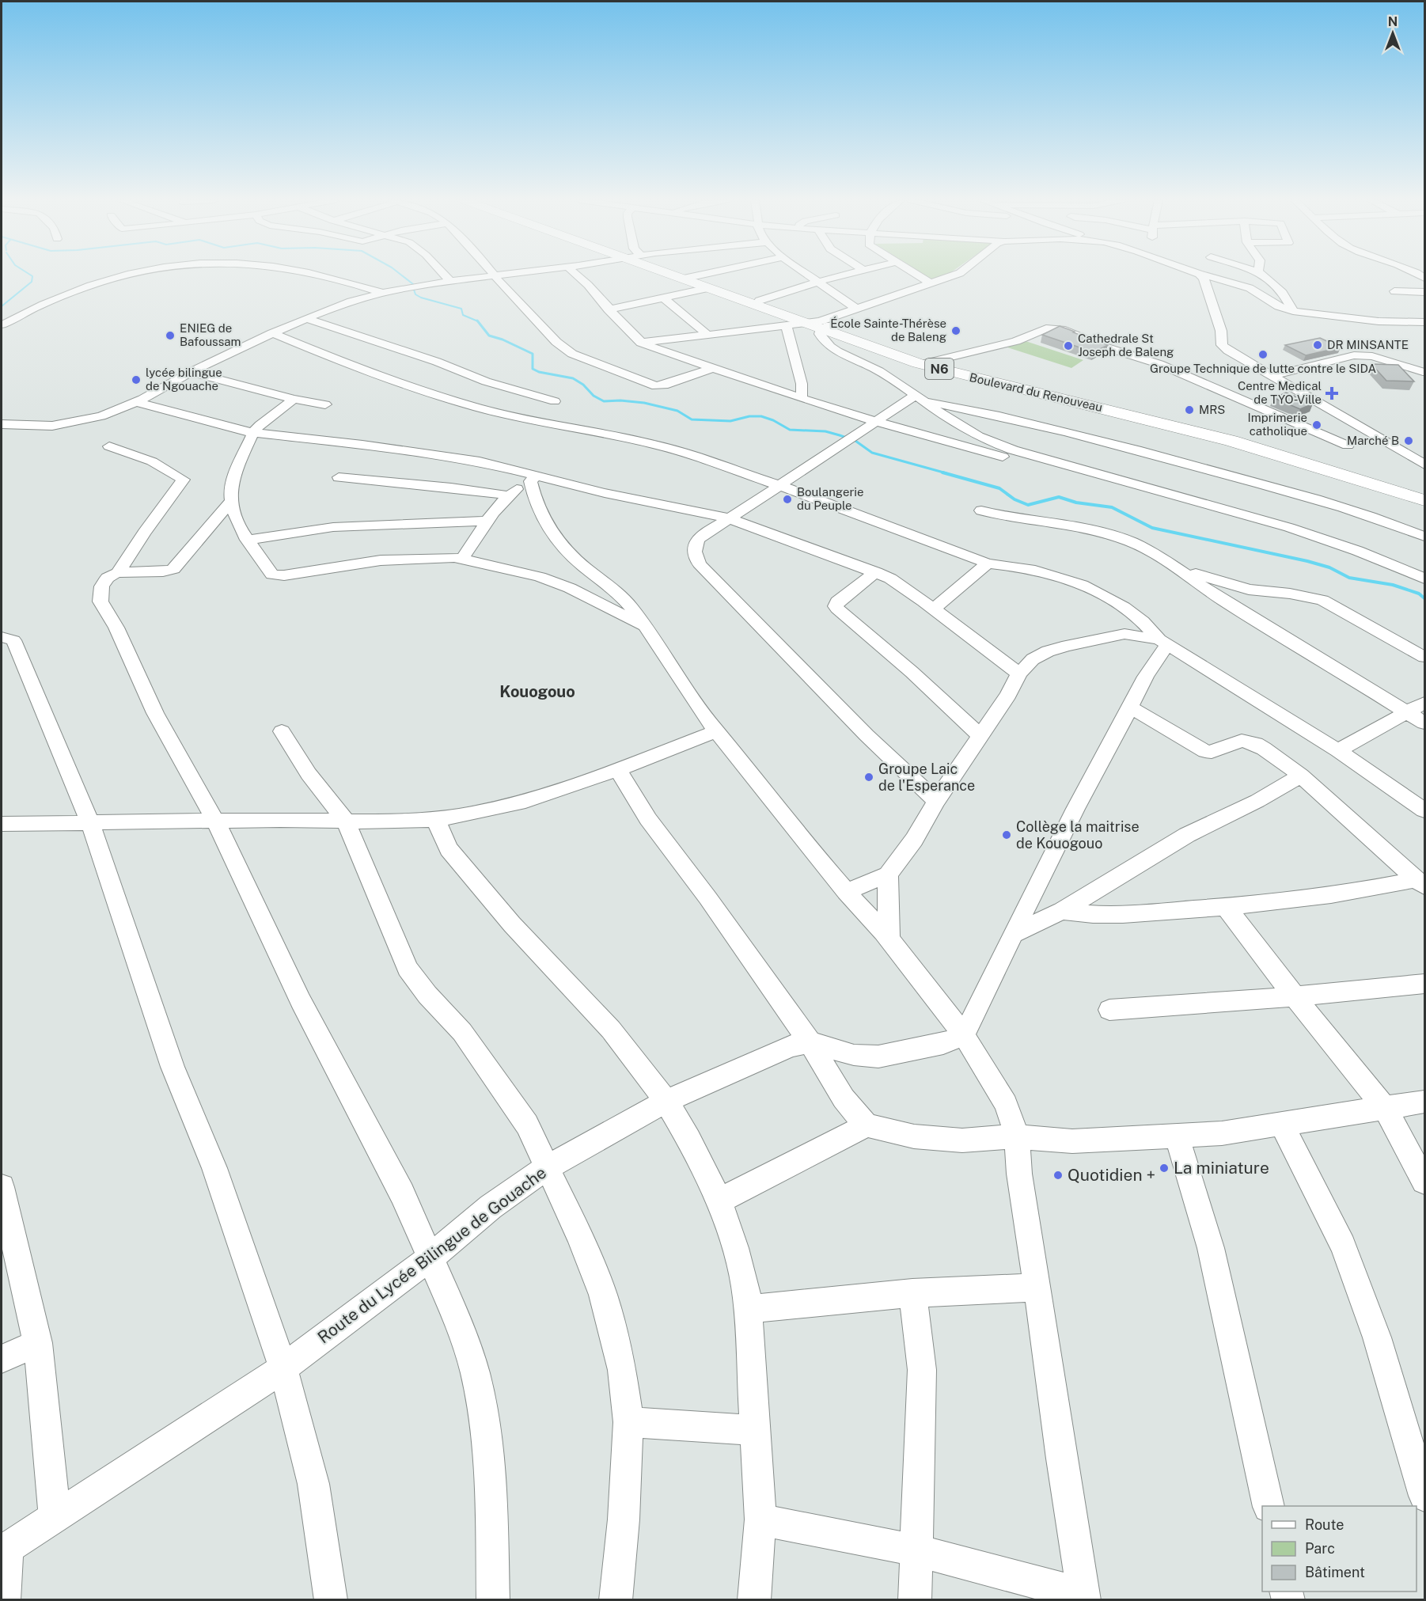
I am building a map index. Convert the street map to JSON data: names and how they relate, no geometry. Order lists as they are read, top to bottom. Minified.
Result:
{"streets":{"highway":["N6","Boulevard du Renouveau"],"street":["Route du Lycée Bilingue de Gouache"]},"districts":["Kouogouo"],"places":{"other":["École Sainte-Thérèse de Baleng","ENIEG de Bafoussam","DR MINSANTE","Cathedrale St Joseph de Baleng","Groupe Technique de lutte contre le SIDA","lycée bilingue de Ngouache","MRS","Imprimerie catholique","Marché B","Boulangerie du Peuple","Groupe Laic de l'Esperance","Collège la maitrise de Kouogouo","La miniature","Quotidien +"],"health":["Centre Medical de TYO-Ville"]},"legend":["Route","Parc","Bâtiment"],"north":"top"}
